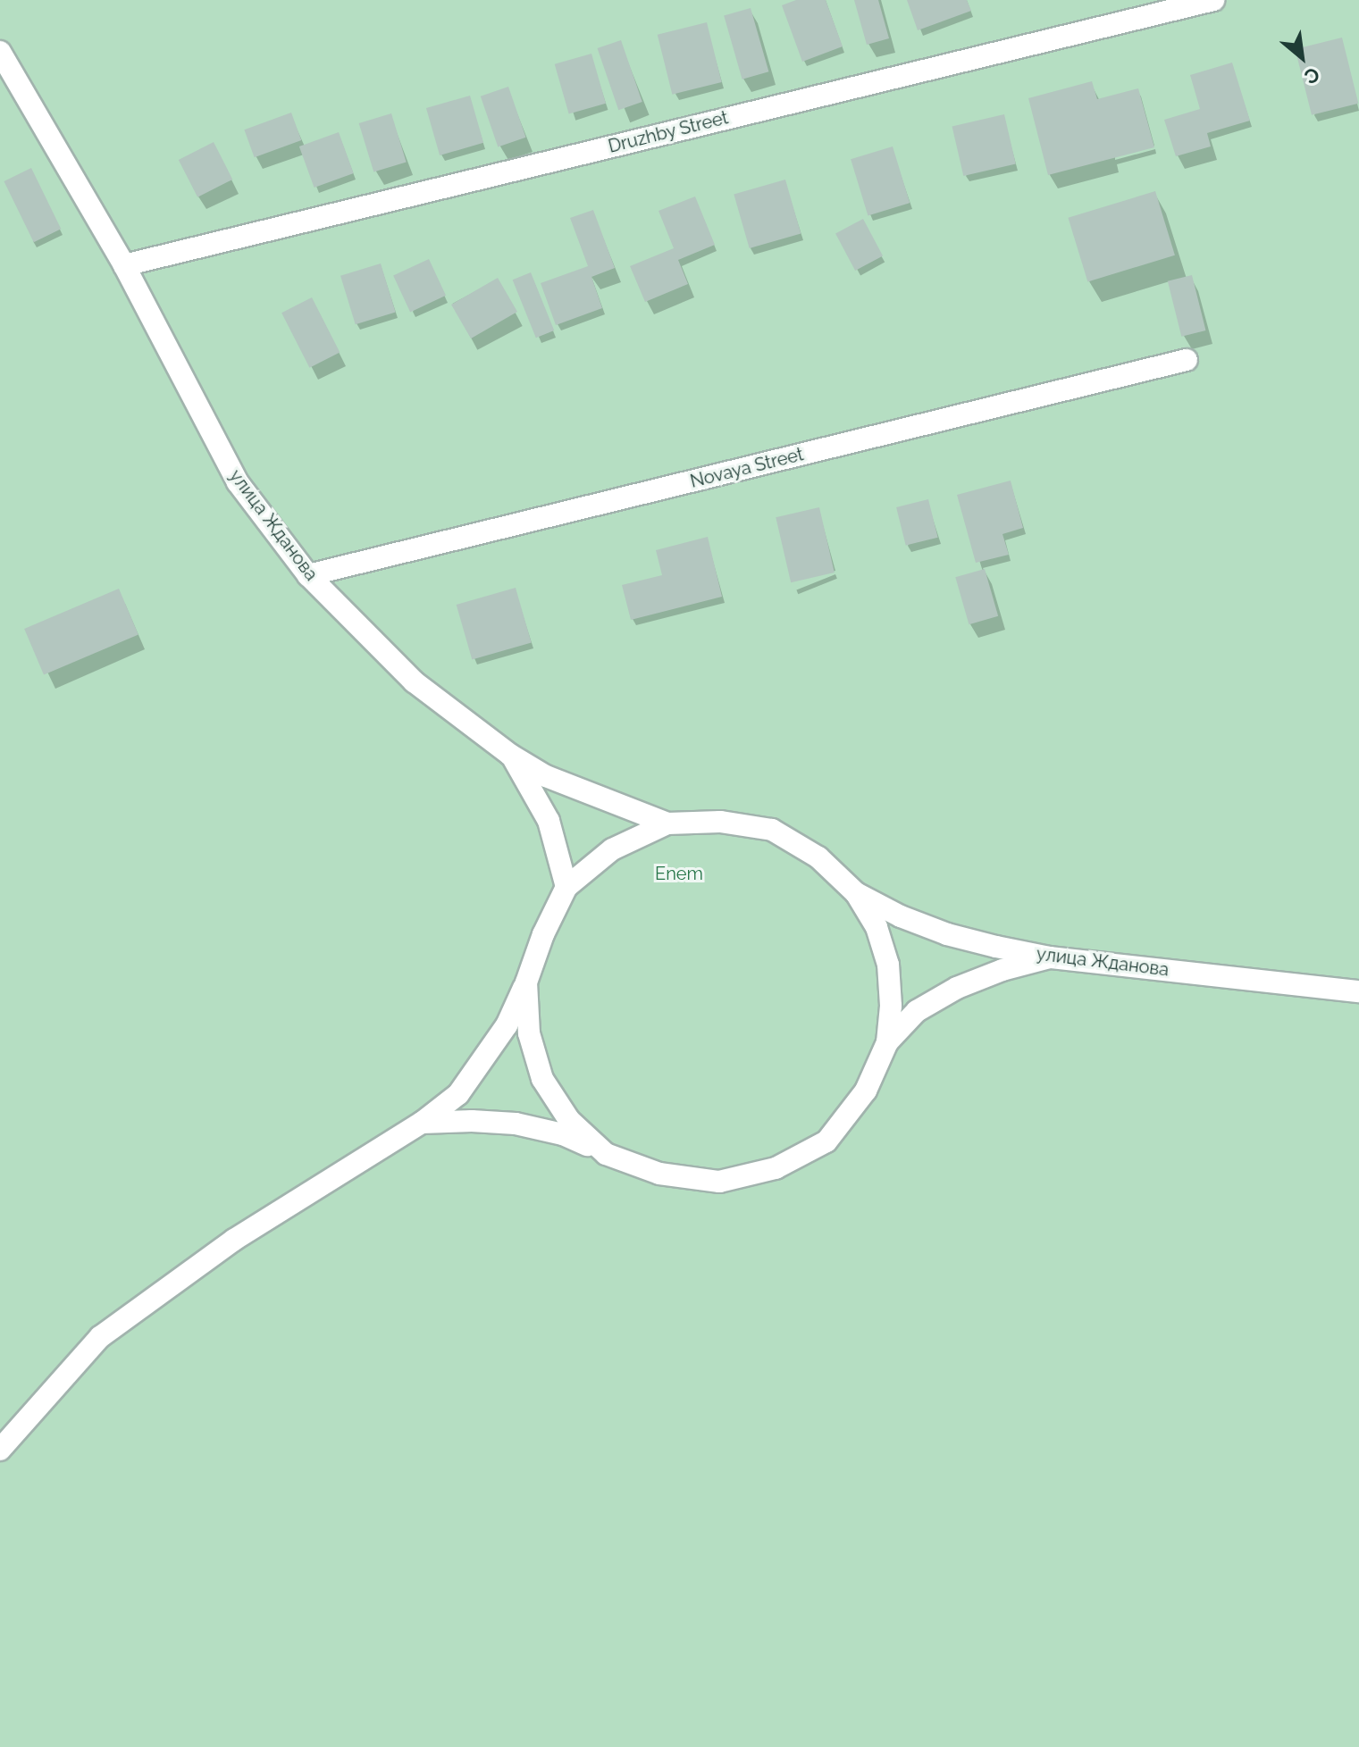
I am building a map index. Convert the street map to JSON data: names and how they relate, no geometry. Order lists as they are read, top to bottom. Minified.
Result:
{"streets":{"street":["Druzhby Street","Novaya Street","улица Жданова"]},"crossings":[["Druzhby Street","улица Жданова"],["Novaya Street","улица Жданова"]],"parks":["Enem"],"north":"bottom right"}
